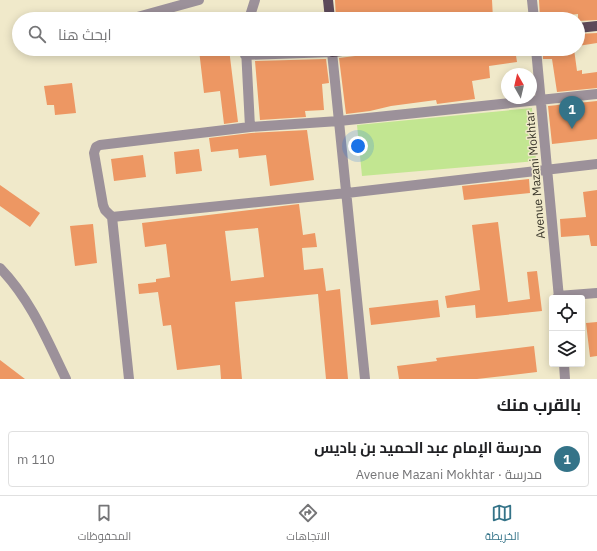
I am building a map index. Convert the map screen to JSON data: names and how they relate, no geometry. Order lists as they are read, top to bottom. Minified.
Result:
{"streets":{"street":["Avenue Mazani Mokhtar"]},"north":"top","page":{"search":"ابحث هنا","pins":"1","heading":"بالقرب منك","list":[{"mark":"1","name":"مدرسة الإمام عبد الحميد بن باديس","note":"مدرسة · Avenue Mazani Mokhtar","value":"110 m"}],"nav":["الخريطة","الاتجاهات","المحفوظات"]}}
